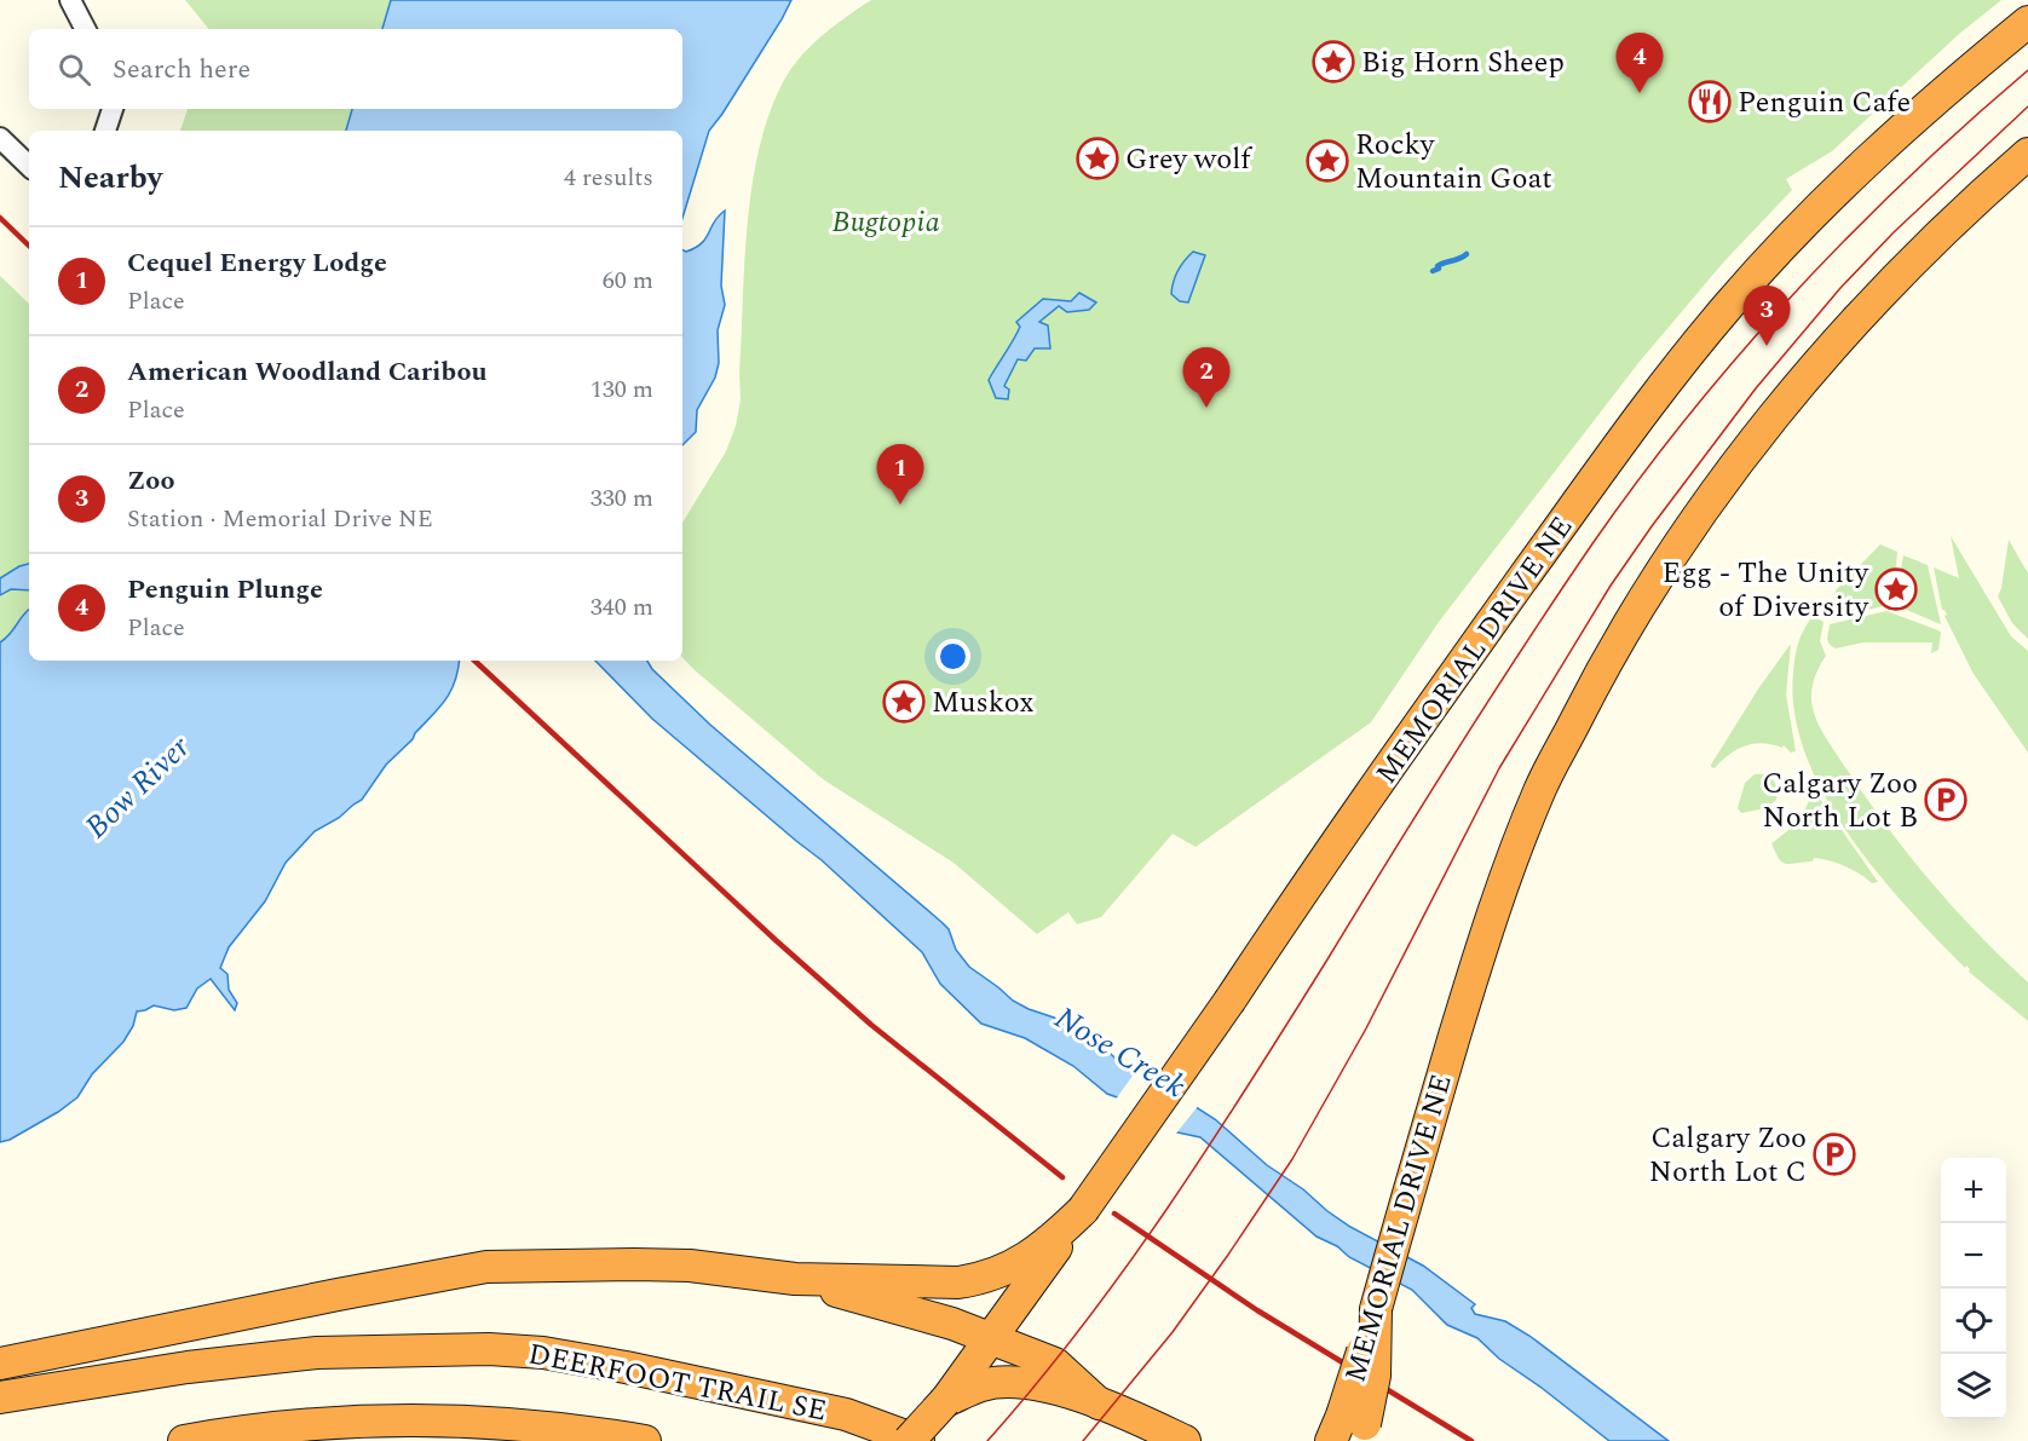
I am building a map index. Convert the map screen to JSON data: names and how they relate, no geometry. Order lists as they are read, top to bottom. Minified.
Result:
{"streets":{"highway":["MEMORIAL DRIVE NE","DEERFOOT TRAIL SE"]},"water":["Bow River","Nose Creek"],"parks":["Bugtopia"],"places":{"place":["Big Horn Sheep","Grey wolf","Rocky Mountain Goat","Egg - The Unity of Diversity","Muskox"],"restaurant":["Penguin Cafe"],"parking":["Calgary Zoo North Lot B","Calgary Zoo North Lot C"]},"page":{"search":"Search here","pins":["4","3","2","1"],"heading":["Nearby","4 results"],"list":[{"mark":"1","name":"Cequel Energy Lodge","note":"Place","value":"60 m"},{"mark":"2","name":"American Woodland Caribou","note":"Place","value":"130 m"},{"mark":"3","name":"Zoo","note":"Station · Memorial Drive NE","value":"330 m"},{"mark":"4","name":"Penguin Plunge","note":"Place","value":"340 m"}],"map_buttons":["+","−"]}}
